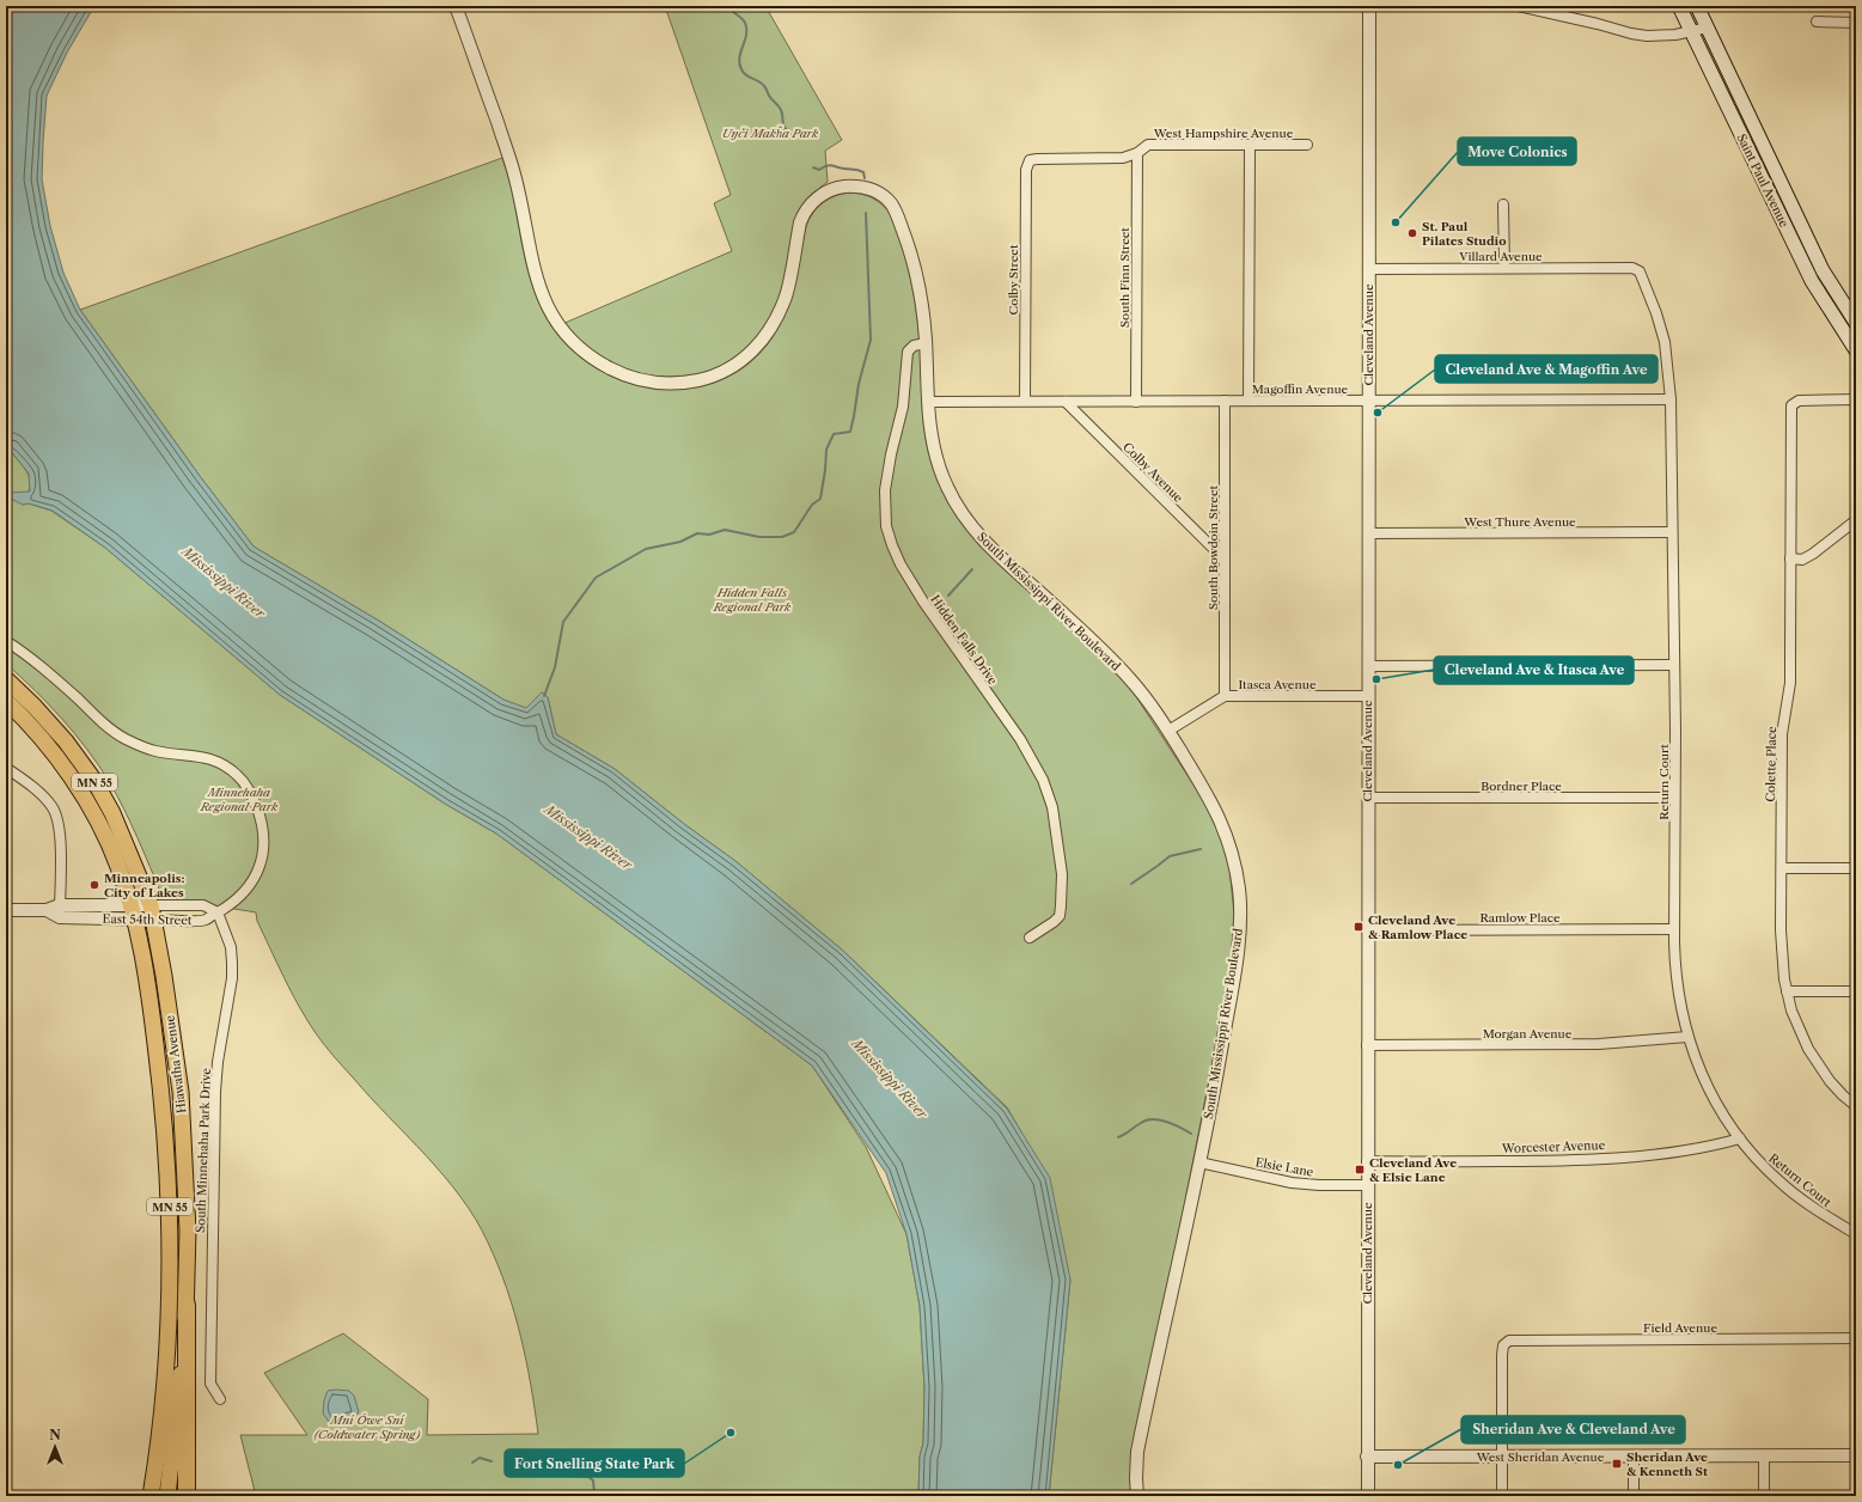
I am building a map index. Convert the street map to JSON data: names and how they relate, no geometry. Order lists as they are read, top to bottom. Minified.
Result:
{"streets":{"highway":["MN 55","Hiawatha Avenue"],"main road":["Saint Paul Avenue"],"street":["West Hampshire Avenue","Villard Avenue","South Finn Street","Colby Street","Cleveland Avenue","Magoffin Avenue","Colby Avenue","West Thure Avenue","South Bowdoin Street","South Mississippi River Boulevard","Hidden Falls Drive","Itasca Avenue","Colette Place","Return Court","Bordner Place","Ramlow Place","East 54th Street","Morgan Avenue","Worcester Avenue","South Minnehaha Park Drive","Elsie Lane","Field Avenue","West Sheridan Avenue"]},"crossings":[["West Hampshire Avenue","South Finn Street"],["West Hampshire Avenue","Colby Street"],["Villard Avenue","Cleveland Avenue"],["Villard Avenue","Return Court"],["South Finn Street","Magoffin Avenue"],["Colby Street","Magoffin Avenue"],["Cleveland Avenue","Magoffin Avenue"],["Cleveland Avenue","West Thure Avenue"],["Cleveland Avenue","Itasca Avenue"],["Cleveland Avenue","Bordner Place"],["Cleveland Avenue","Ramlow Place"],["Cleveland Avenue","Morgan Avenue"],["Cleveland Avenue","Worcester Avenue"],["Cleveland Avenue","Elsie Lane"],["Cleveland Avenue","West Sheridan Avenue"],["Magoffin Avenue","Colby Avenue"],["Magoffin Avenue","South Bowdoin Street"],["Magoffin Avenue","South Mississippi River Boulevard"],["Magoffin Avenue","Return Court"],["Colby Avenue","South Bowdoin Street"],["West Thure Avenue","Return Court"],["South Bowdoin Street","Itasca Avenue"],["South Mississippi River Boulevard","Hidden Falls Drive"],["South Mississippi River Boulevard","Itasca Avenue"],["South Mississippi River Boulevard","Elsie Lane"],["MN 55","Hiawatha Avenue"],["Return Court","Bordner Place"],["Return Court","Ramlow Place"],["Return Court","Morgan Avenue"],["Return Court","Worcester Avenue"],["East 54th Street","Hiawatha Avenue"],["East 54th Street","South Minnehaha Park Drive"],["Field Avenue","West Sheridan Avenue"]],"water":["Mississippi River"],"parks":["Uŋči Makȟa Park","Hidden Falls Regional Park","Minnehaha Regional Park","Mní Ówe Sní (Coldwater Spring)"],"places":{"other":["Move Colonics","St. Paul Pilates Studio","Cleveland Ave & Magoffin Ave","Cleveland Ave & Itasca Ave","Minneapolis: City of Lakes","Fort Snelling State Park","Sheridan Ave & Cleveland Ave"],"transit":["Cleveland Ave & Ramlow Place","Cleveland Ave & Elsie Lane","Sheridan Ave & Kenneth St"]},"north":"top"}
